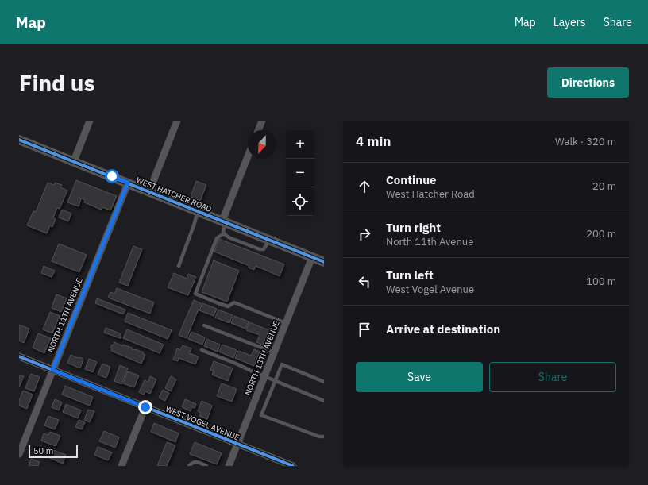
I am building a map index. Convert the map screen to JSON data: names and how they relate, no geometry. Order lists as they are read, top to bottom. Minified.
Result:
{"streets":{"street":["WEST HATCHER ROAD","NORTH 11TH AVENUE","NORTH 13TH AVENUE","WEST VOGEL AVENUE"]},"crossings":[["WEST HATCHER ROAD","NORTH 11TH AVENUE"],["WEST HATCHER ROAD","NORTH 13TH AVENUE"],["NORTH 11TH AVENUE","WEST VOGEL AVENUE"],["NORTH 13TH AVENUE","WEST VOGEL AVENUE"]],"scale_bar":"50 m","north":"bottom","page":{"header":"Map","nav":["Map","Layers","Share"],"buttons":["Directions",["Save","Share"]],"title":"Find us","heading":["4 min","Walk · 320 m"],"map_buttons":["+","−"],"list":[["Continue","West Hatcher Road","20 m"],["Turn right","North 11th Avenue","200 m"],["Turn left","West Vogel Avenue","100 m"],"Arrive at destination"],"scale":"50 m"}}
